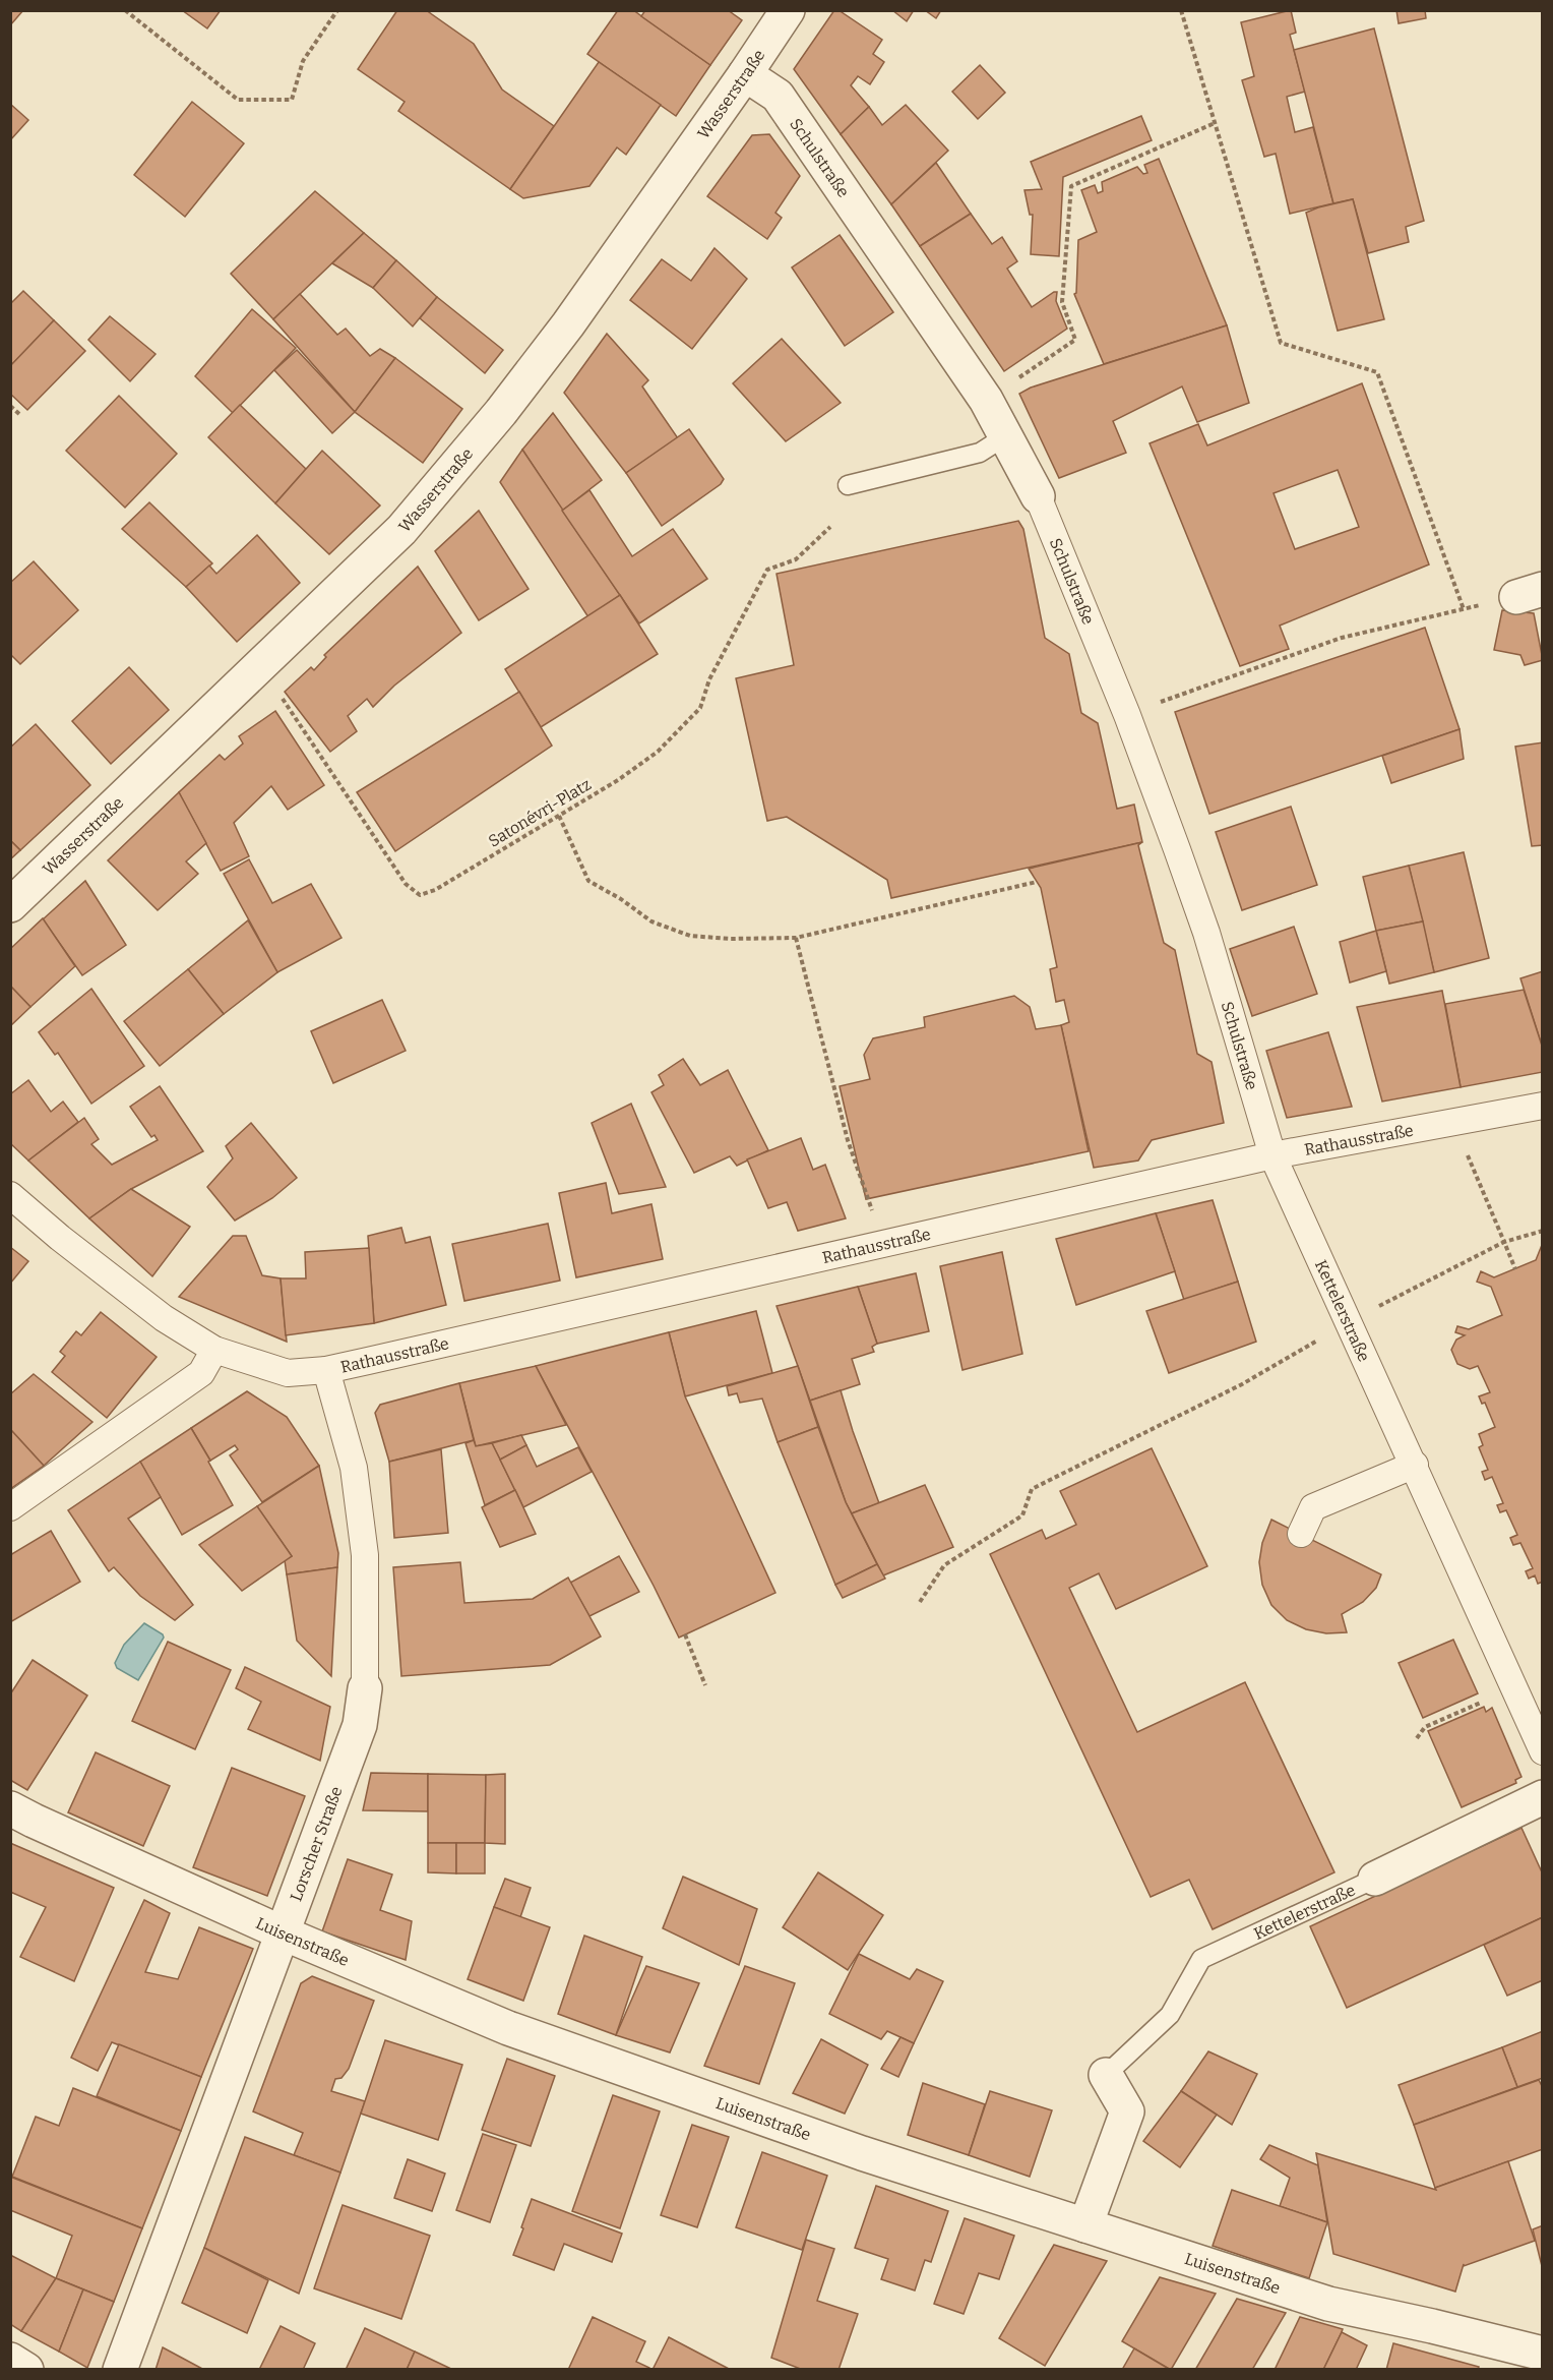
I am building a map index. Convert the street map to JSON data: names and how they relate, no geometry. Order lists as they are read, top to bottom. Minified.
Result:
{"streets":{"street":["Wasserstraße","Schulstraße","Rathausstraße","Kettelerstraße","Lorscher Straße","Luisenstraße"],"path":["Satonévri-Platz"]},"crossings":[["Wasserstraße","Schulstraße"],["Wasserstraße","Satonévri-Platz"],["Schulstraße","Rathausstraße"],["Schulstraße","Kettelerstraße"],["Rathausstraße","Kettelerstraße"],["Rathausstraße","Lorscher Straße"],["Lorscher Straße","Luisenstraße"]]}
